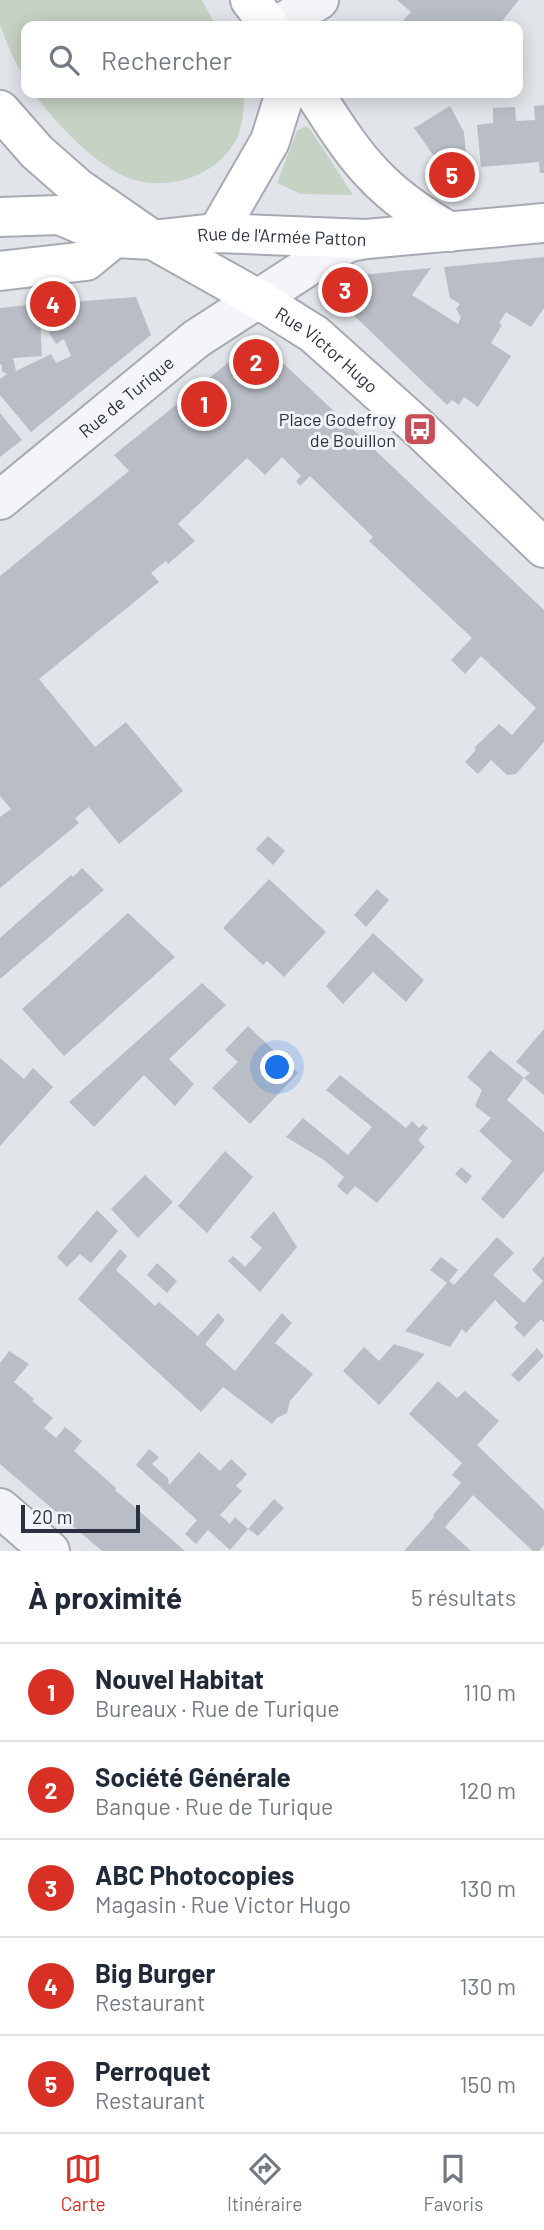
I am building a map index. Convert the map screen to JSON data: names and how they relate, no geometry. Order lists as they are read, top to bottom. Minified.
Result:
{"streets":{"main road":["Rue de l'Armée Patton","Rue Victor Hugo"],"street":["Rue de Turique"]},"crossings":[["Rue de l'Armée Patton","Rue Victor Hugo"],["Rue Victor Hugo","Rue de Turique"]],"places":{"bus stop":["Place Godefroy de Bouillon"]},"scale_bar":"20 m","page":{"search":"Rechercher","pins":["5","3","4","2","1"],"scale":"20 m","heading":["À proximité","5 résultats"],"list":[{"mark":"1","name":"Nouvel Habitat","note":"Bureaux · Rue de Turique","value":"110 m"},{"mark":"2","name":"Société Générale","note":"Banque · Rue de Turique","value":"120 m"},{"mark":"3","name":"ABC Photocopies","note":"Magasin · Rue Victor Hugo","value":"130 m"},{"mark":"4","name":"Big Burger","note":"Restaurant","value":"130 m"},{"mark":"5","name":"Perroquet","note":"Restaurant","value":"150 m"}],"nav":["Carte","Itinéraire","Favoris"]}}
